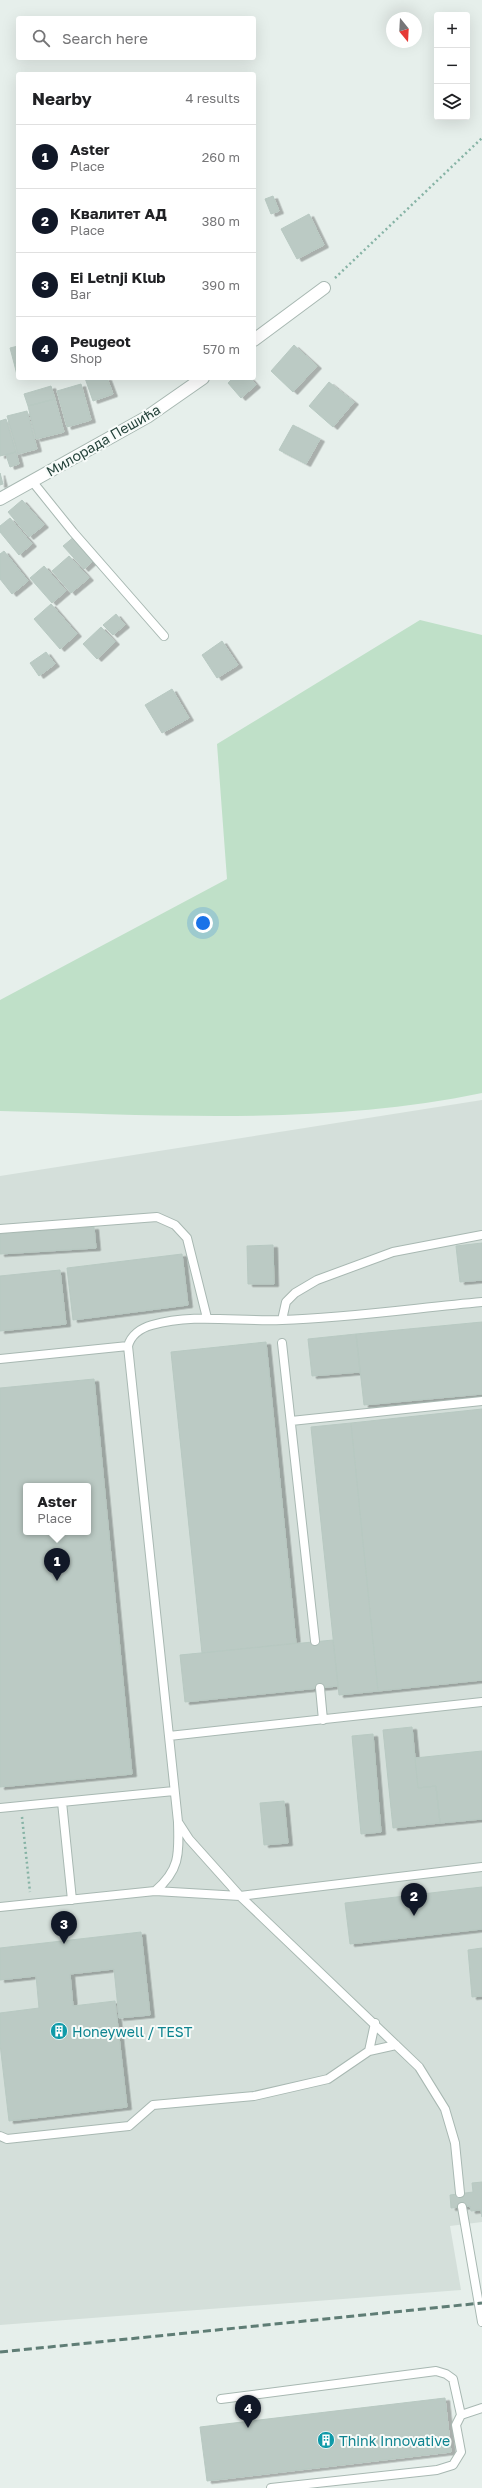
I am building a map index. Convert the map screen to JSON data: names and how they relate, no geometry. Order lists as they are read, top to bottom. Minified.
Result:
{"streets":{"street":["Милорада Пешића"]},"places":{"building":["Honeywell / TEST","Think Innovative"]},"north":"bottom","page":{"map_buttons":["+","−"],"search":"Search here","heading":["Nearby","4 results"],"list":[{"mark":"1","name":"Aster","note":"Place","value":"260 m"},{"mark":"2","name":"Квалитет АД","note":"Place","value":"380 m"},{"mark":"3","name":"Ei Letnji Klub","note":"Bar","value":"390 m"},{"mark":"4","name":"Peugeot","note":"Shop","value":"570 m"}],"popup":["Aster","Place"],"pins":["1","2","3","4"]}}
